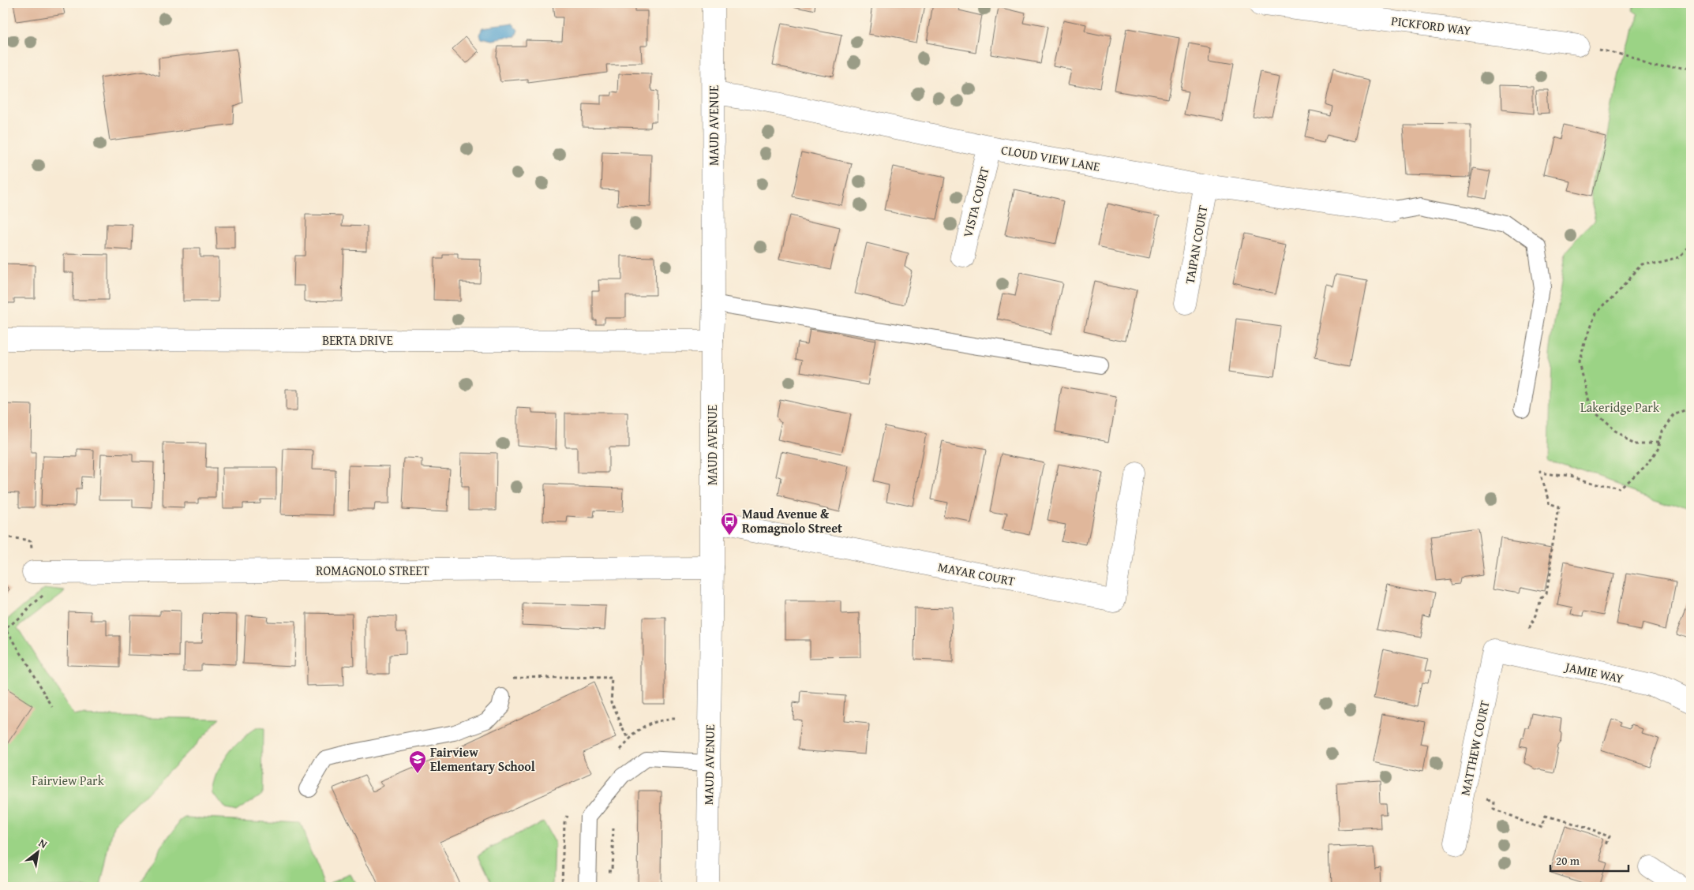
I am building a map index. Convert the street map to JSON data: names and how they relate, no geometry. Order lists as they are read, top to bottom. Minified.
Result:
{"streets":{"street":["PICKFORD WAY","MAUD AVENUE","CLOUD VIEW LANE","VISTA COURT","TAIPAN COURT","BERTA DRIVE","ROMAGNOLO STREET","MAYAR COURT","JAMIE WAY","MATTHEW COURT"]},"crossings":[["MAUD AVENUE","CLOUD VIEW LANE"],["MAUD AVENUE","BERTA DRIVE"],["MAUD AVENUE","ROMAGNOLO STREET"],["MAUD AVENUE","MAYAR COURT"],["CLOUD VIEW LANE","VISTA COURT"],["CLOUD VIEW LANE","TAIPAN COURT"],["JAMIE WAY","MATTHEW COURT"]],"parks":["Lakeridge Park","Fairview Park"],"places":{"bus stop":["Maud Avenue & Romagnolo Street"],"school or university":["Fairview Elementary School"]},"scale_bar":"20 m","north":"top right"}
